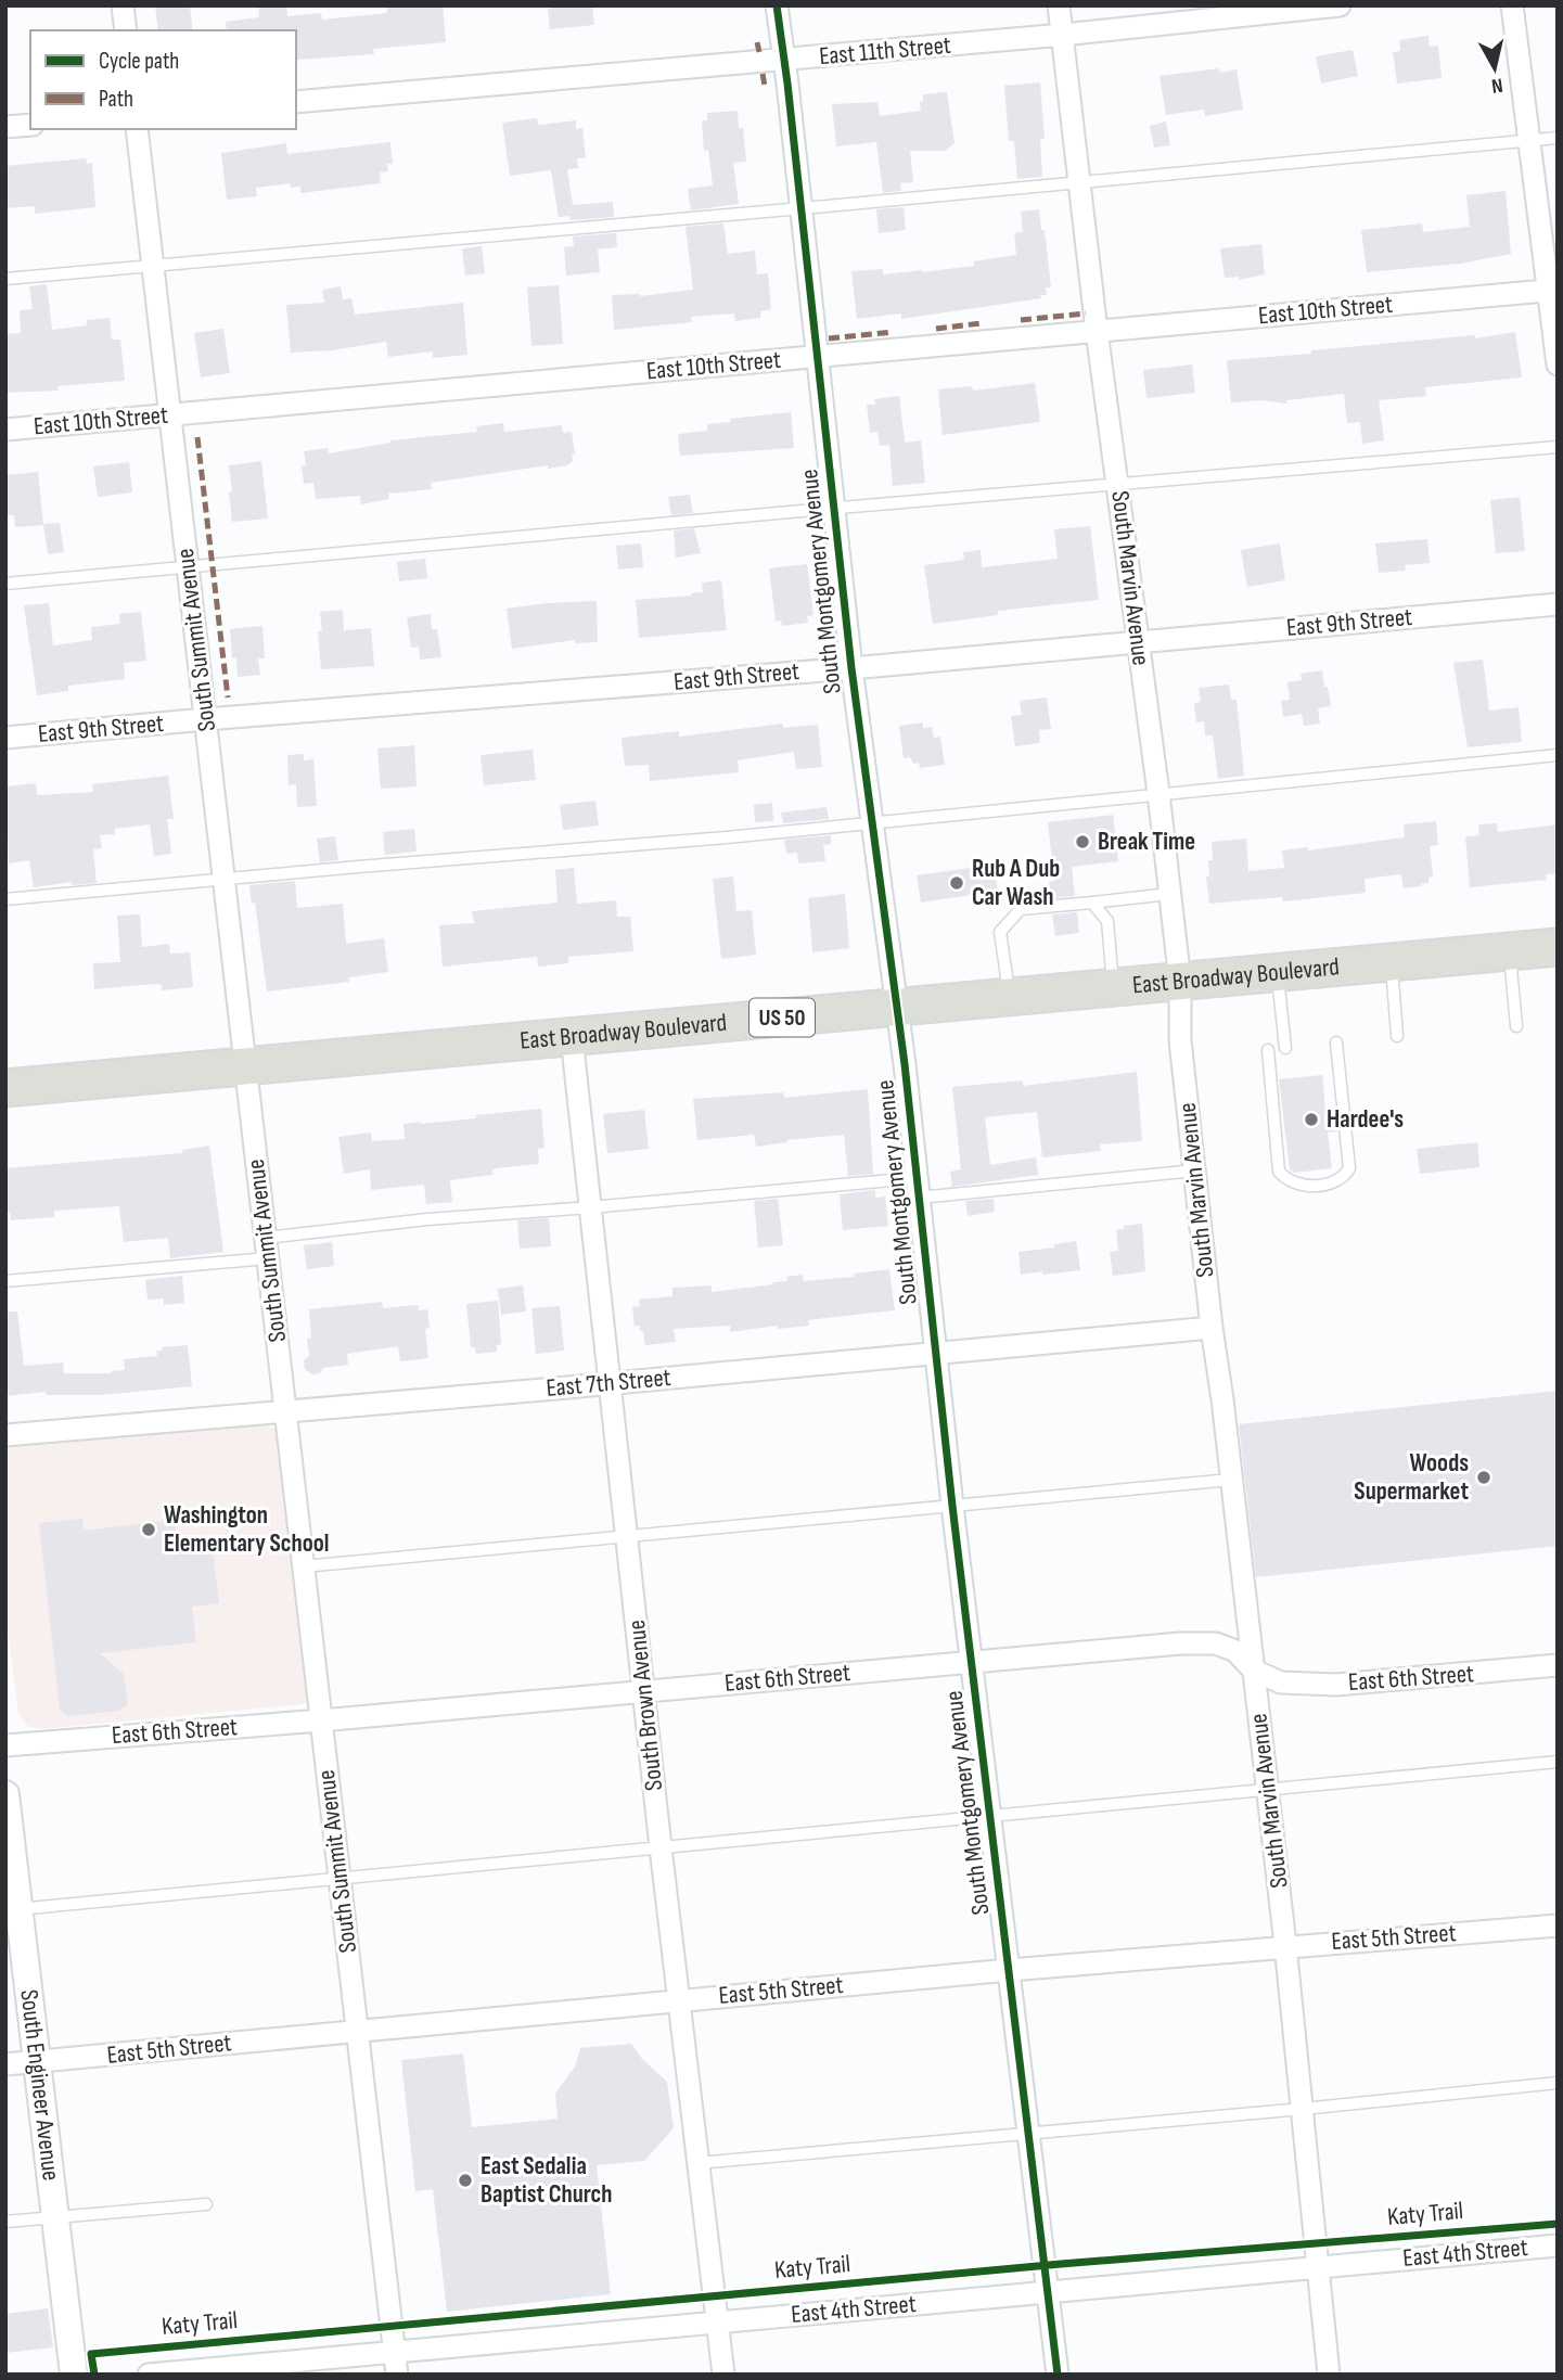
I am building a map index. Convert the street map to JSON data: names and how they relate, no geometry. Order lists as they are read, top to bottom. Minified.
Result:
{"streets":{"highway":["East Broadway Boulevard","US 50"],"street":["East 11th Street","East 10th Street","South Marvin Avenue","South Montgomery Avenue","East 9th Street","South Summit Avenue","East 7th Street","East 6th Street","South Brown Avenue","East 5th Street","South Engineer Avenue","East 4th Street"],"cycle path":["Katy Trail"]},"crossings":[["East 11th Street","South Marvin Avenue"],["East 11th Street","South Montgomery Avenue"],["East 10th Street","South Marvin Avenue"],["East 10th Street","South Montgomery Avenue"],["East 10th Street","South Summit Avenue"],["South Marvin Avenue","East 9th Street"],["South Marvin Avenue","East Broadway Boulevard"],["South Marvin Avenue","East 7th Street"],["South Marvin Avenue","East 6th Street"],["South Marvin Avenue","East 5th Street"],["South Marvin Avenue","East 4th Street"],["South Montgomery Avenue","East 9th Street"],["South Montgomery Avenue","East Broadway Boulevard"],["South Montgomery Avenue","East 7th Street"],["South Montgomery Avenue","East 6th Street"],["South Montgomery Avenue","East 5th Street"],["South Montgomery Avenue","East 4th Street"],["East 9th Street","South Summit Avenue"],["South Summit Avenue","East Broadway Boulevard"],["South Summit Avenue","East 7th Street"],["South Summit Avenue","East 6th Street"],["South Summit Avenue","East 5th Street"],["South Summit Avenue","East 4th Street"],["East Broadway Boulevard","South Brown Avenue"],["East 7th Street","South Brown Avenue"],["East 6th Street","South Brown Avenue"],["South Brown Avenue","East 5th Street"],["South Brown Avenue","East 4th Street"],["East 5th Street","South Engineer Avenue"]],"places":["Break Time","Rub A Dub Car Wash","Hardee's","Woods Supermarket","Washington Elementary School","East Sedalia Baptist Church"],"legend":["Cycle path","Path"],"north":"bottom"}
